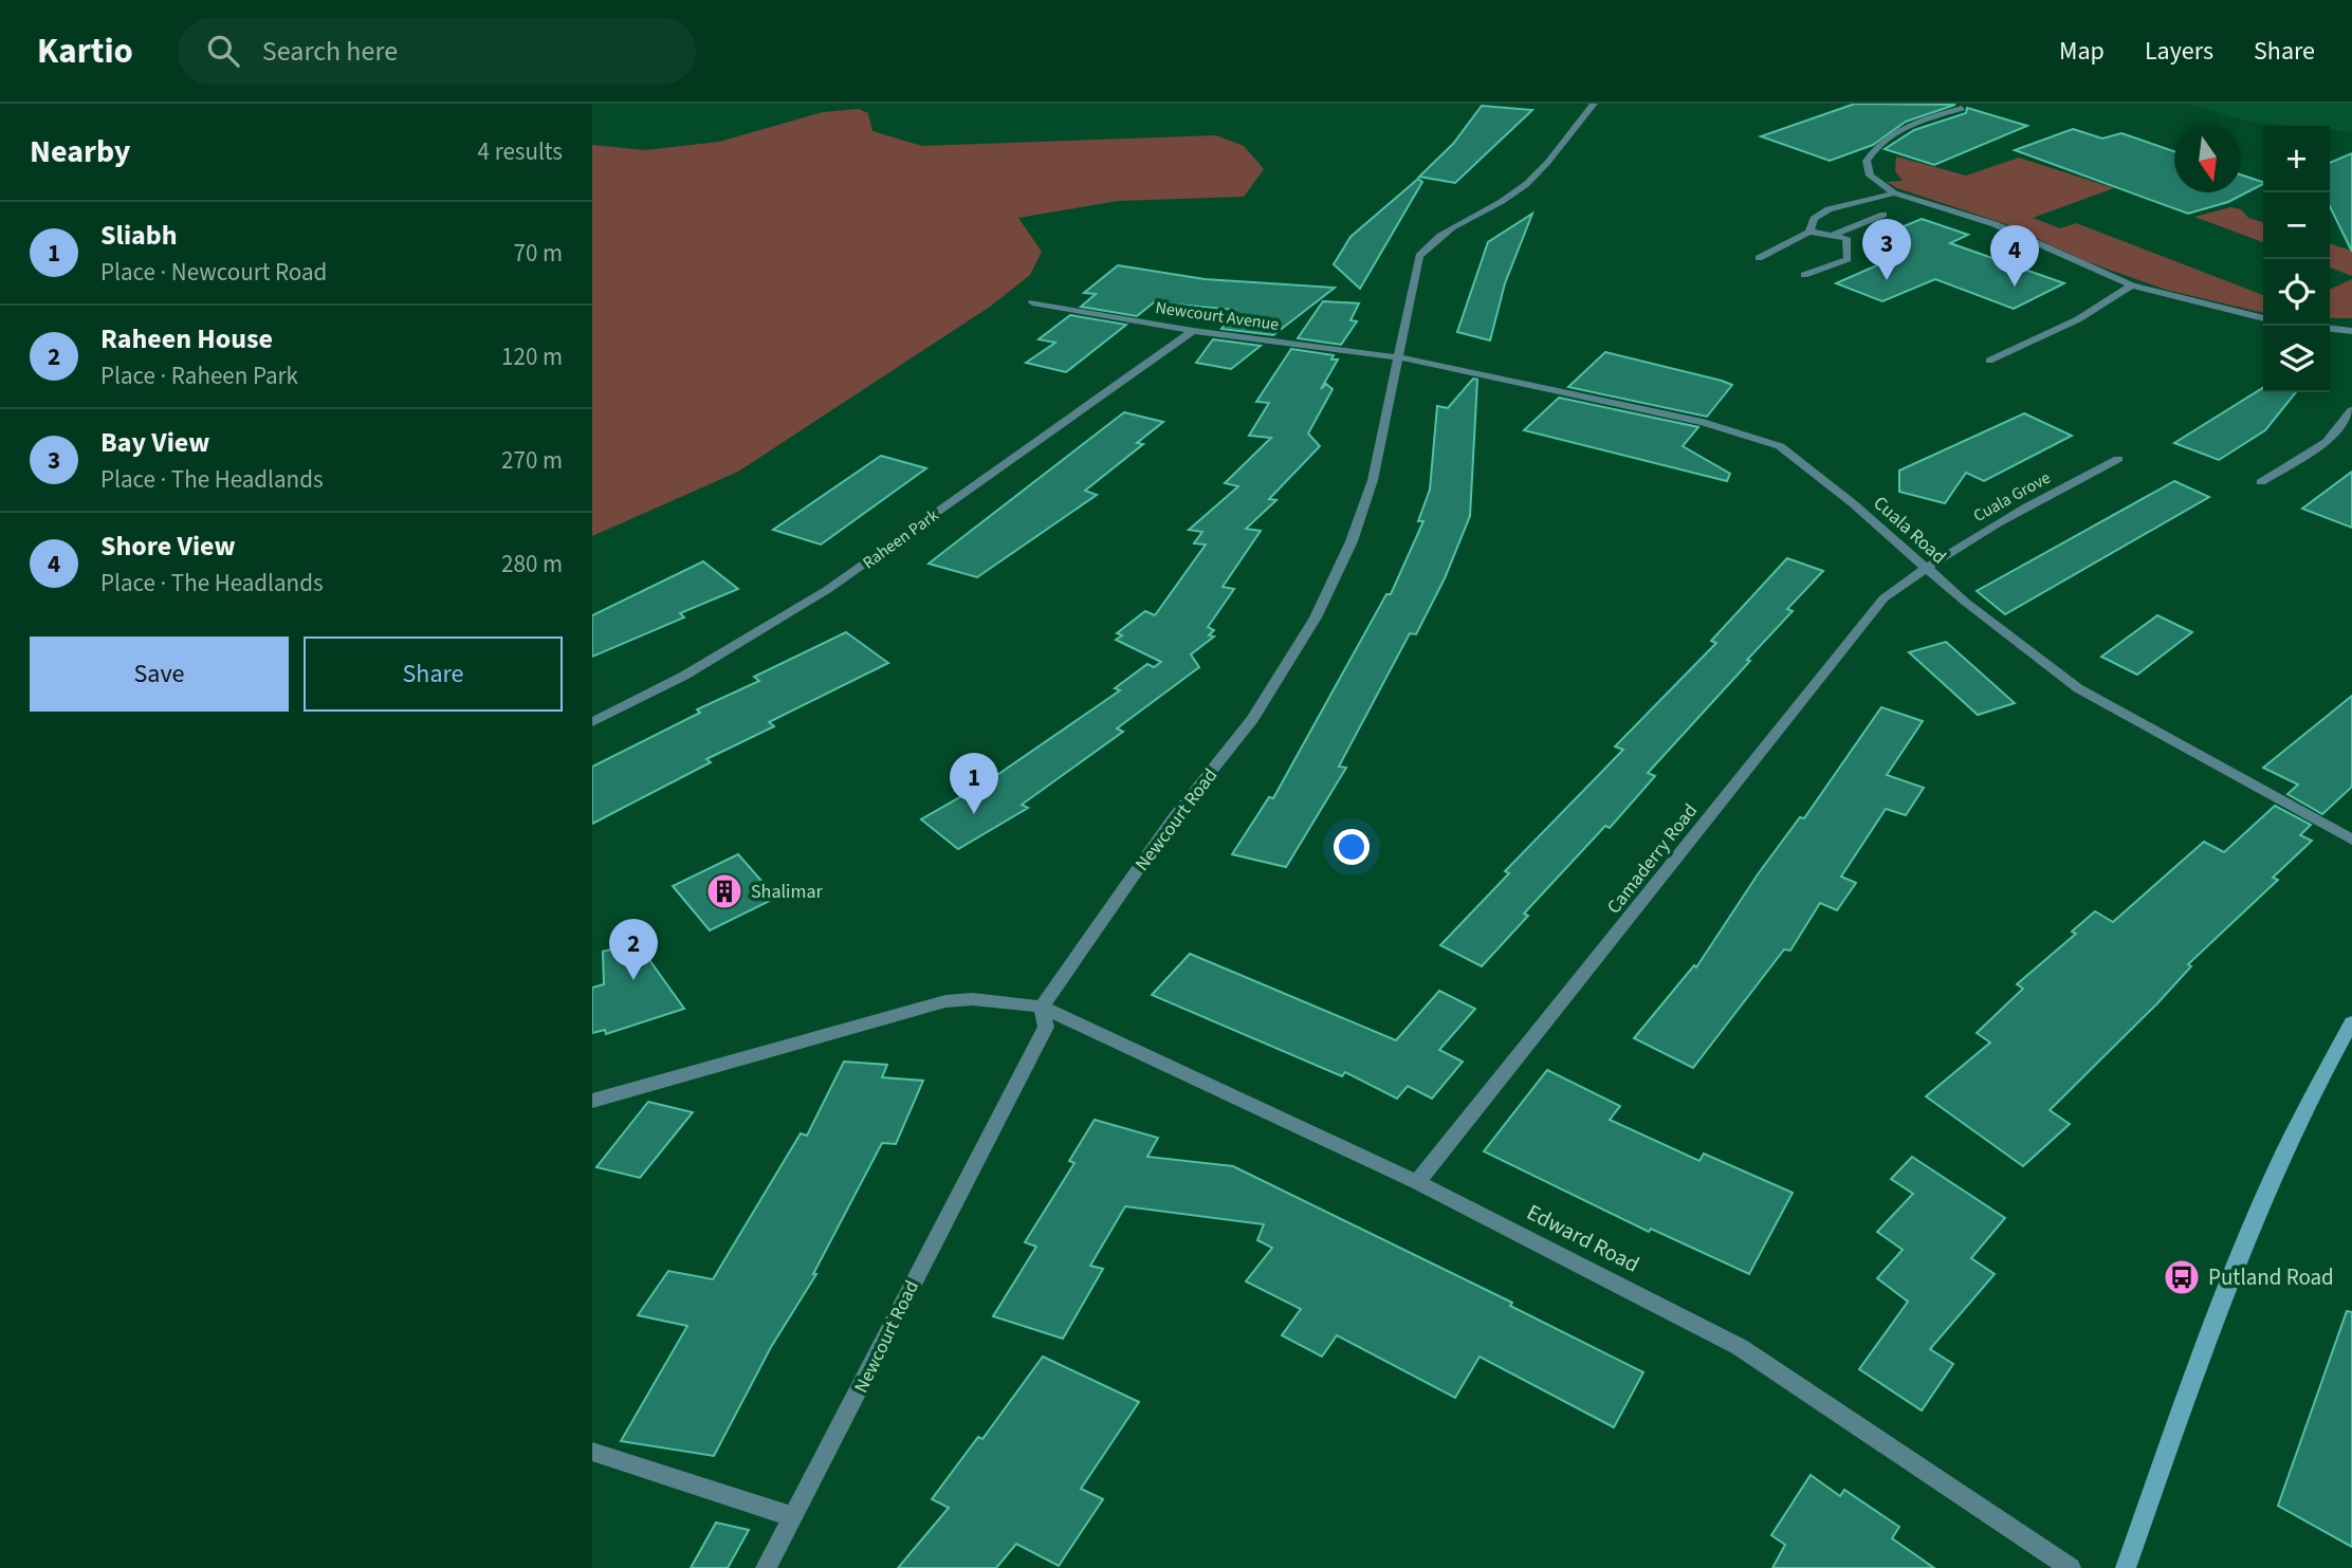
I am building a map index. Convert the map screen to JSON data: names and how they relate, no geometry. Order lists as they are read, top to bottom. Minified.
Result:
{"streets":{"street":["Newcourt Avenue","Cuala Grove","Cuala Road","Raheen Park","Newcourt Road","Camaderry Road","Edward Road"]},"crossings":[["Newcourt Avenue","Cuala Road"],["Newcourt Avenue","Raheen Park"],["Newcourt Avenue","Newcourt Road"],["Cuala Grove","Cuala Road"],["Cuala Grove","Camaderry Road"],["Cuala Road","Newcourt Road"],["Cuala Road","Camaderry Road"],["Newcourt Road","Edward Road"],["Camaderry Road","Edward Road"]],"places":{"building":["Shalimar"],"bus stop":["Putland Road"]},"north":"bottom","page":{"header":"Kartio","search":"Search here","nav":["Map","Layers","Share"],"heading":["Nearby","4 results"],"map_buttons":["+","−"],"list":[{"mark":"1","name":"Sliabh","note":"Place · Newcourt Road","value":"70 m"},{"mark":"2","name":"Raheen House","note":"Place · Raheen Park","value":"120 m"},{"mark":"3","name":"Bay View","note":"Place · The Headlands","value":"270 m"},{"mark":"4","name":"Shore View","note":"Place · The Headlands","value":"280 m"}],"pins":["3","4","1","2"],"buttons":["Save","Share"]}}
